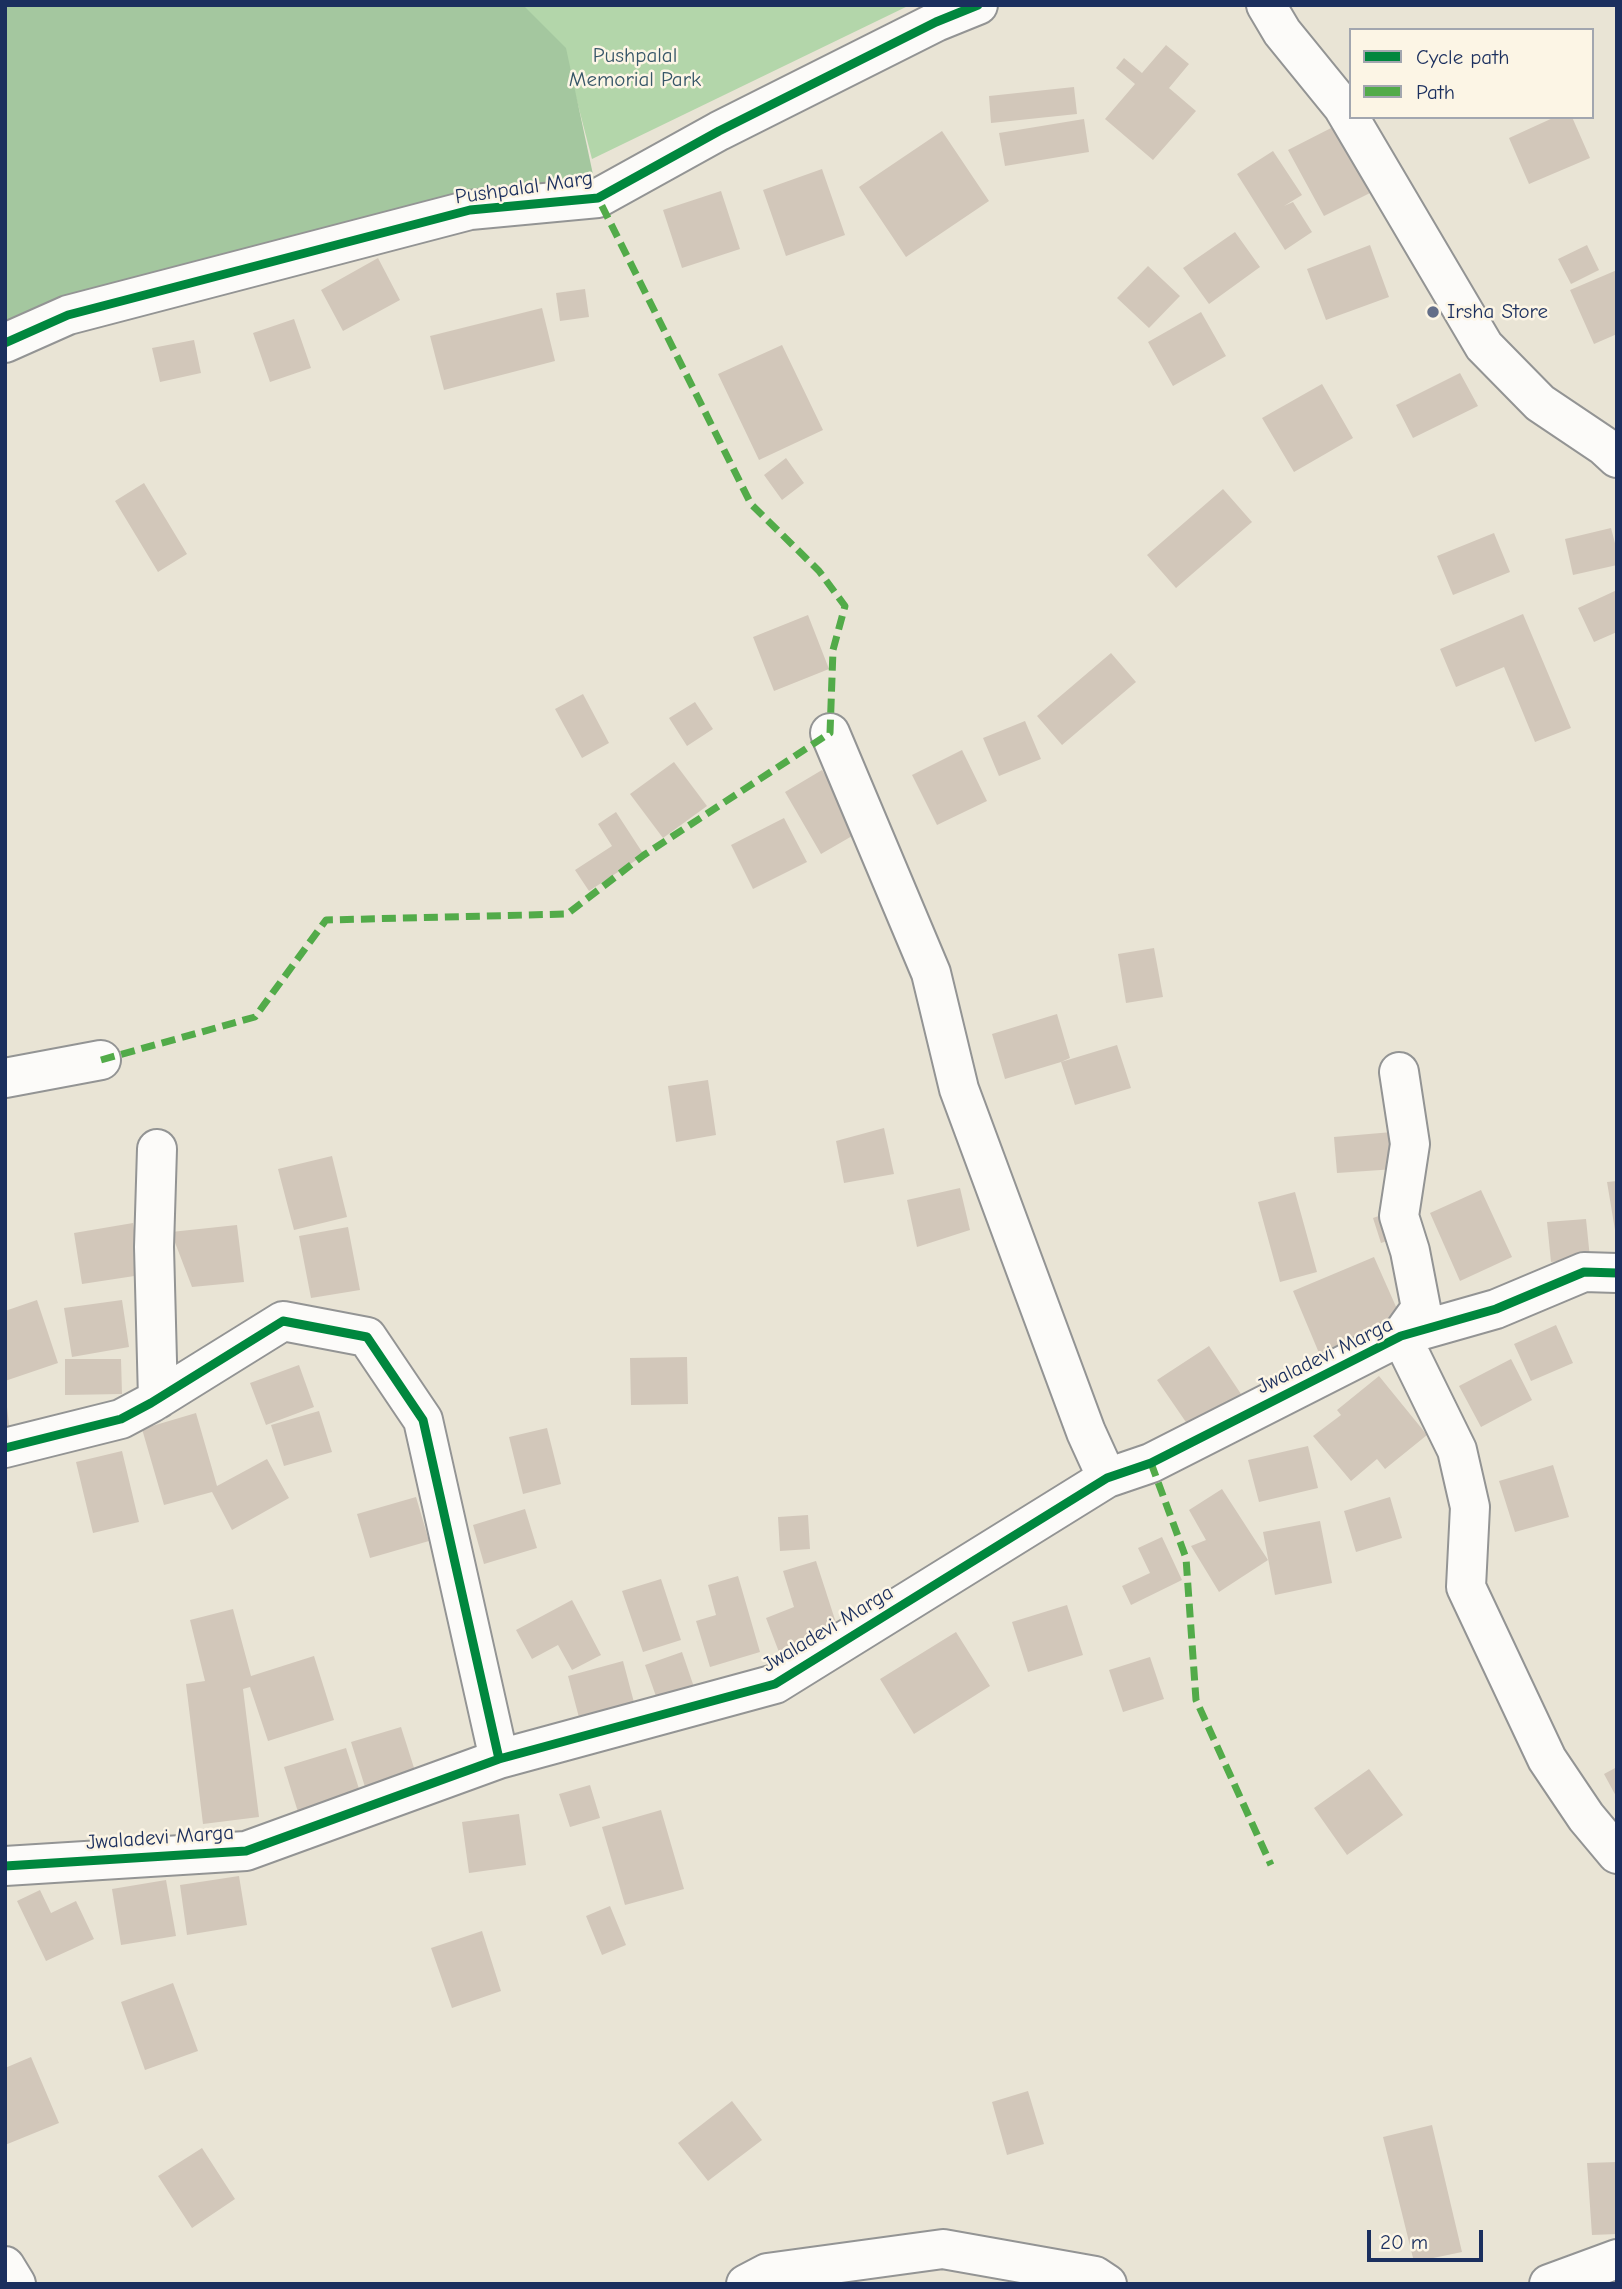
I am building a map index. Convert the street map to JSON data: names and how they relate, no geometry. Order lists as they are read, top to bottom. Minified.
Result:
{"streets":{"street":["Pushpalal Marg","Jwaladevi Marga"]},"parks":["Pushpalal Memorial Park"],"places":["Irsha Store"],"legend":["Cycle path","Path"],"scale_bar":"20 m"}
